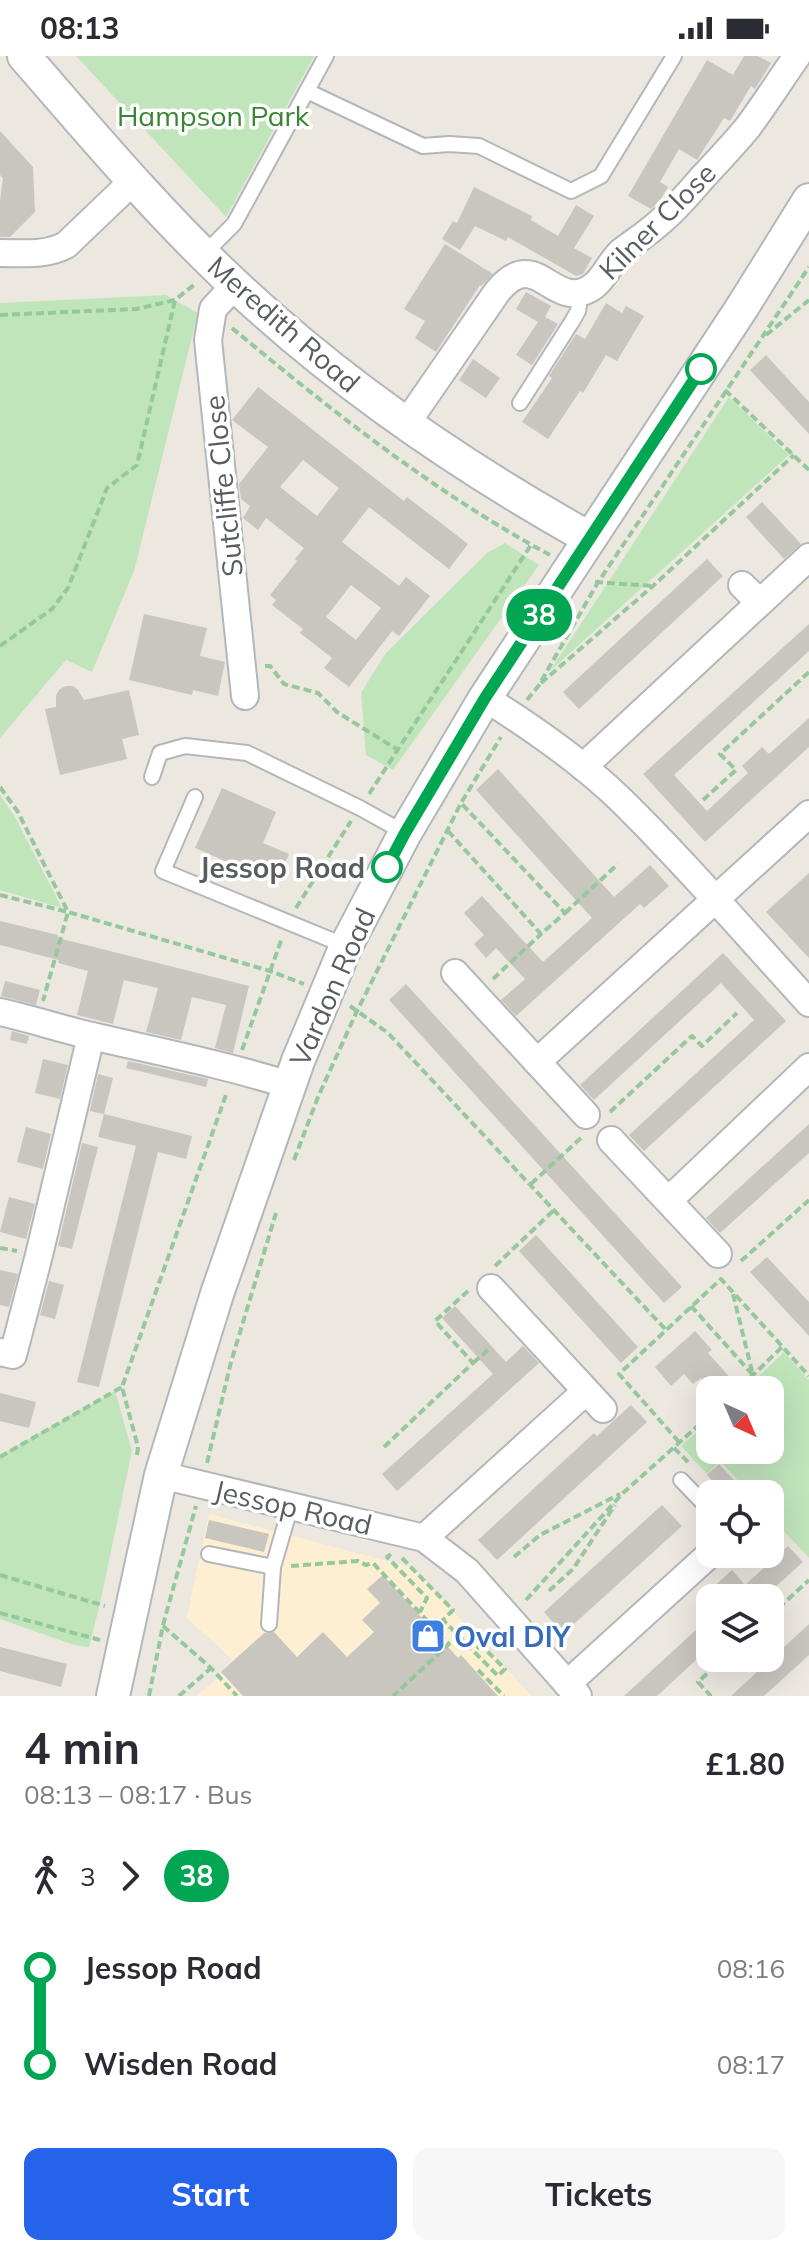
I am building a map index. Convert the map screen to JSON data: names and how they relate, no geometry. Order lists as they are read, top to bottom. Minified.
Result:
{"streets":{"street":["Kilner Close","Meredith Road","Sutcliffe Close","Vardon Road","Jessop Road"]},"crossings":[["Kilner Close","Meredith Road"],["Meredith Road","Sutcliffe Close"],["Meredith Road","Vardon Road"],["Vardon Road","Jessop Road"]],"parks":["Hampson Park"],"places":{"other":["Jessop Road"],"shop":["Oval DIY"]},"lines":["bus line 38"],"north":"bottom right","page":{"status":"08:13","on_map":"38","heading":["4 min","08:13 – 08:17 · Bus","£1.80"],"legs":["3","38"],"list":[{"name":"Jessop Road","value":"08:16"},{"name":"Wisden Road","value":"08:17"}],"buttons":["Start","Tickets"]}}
